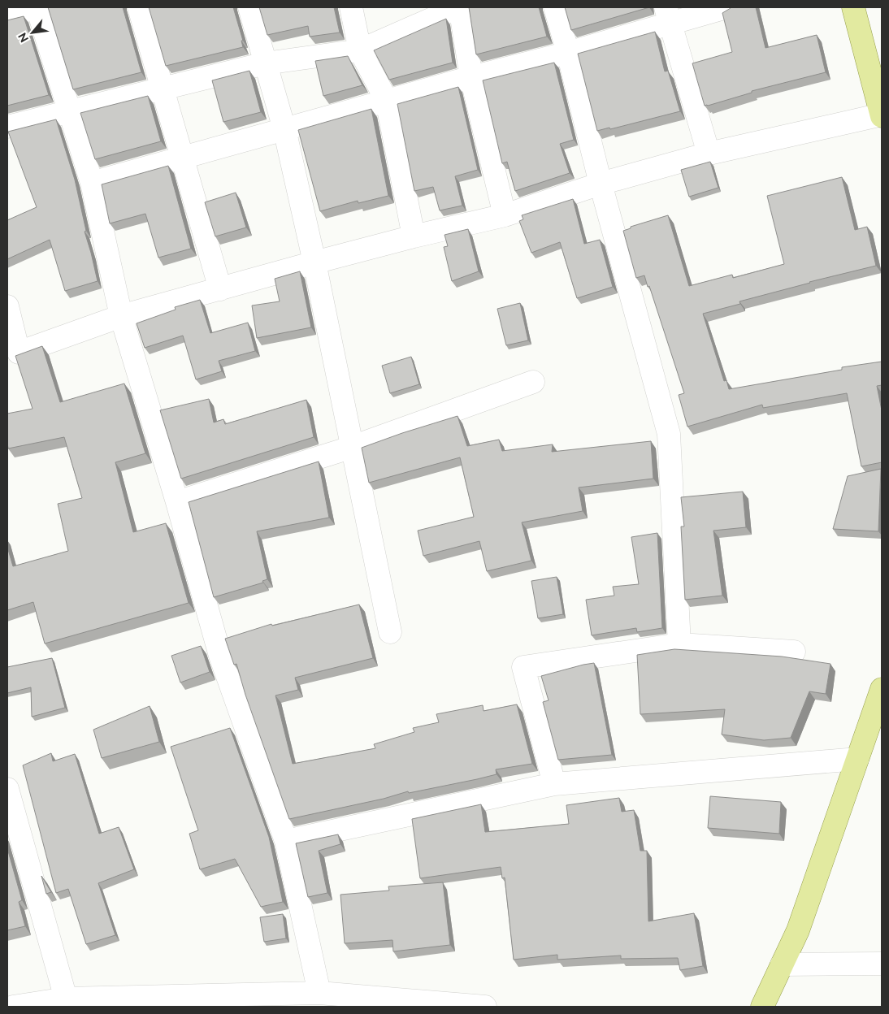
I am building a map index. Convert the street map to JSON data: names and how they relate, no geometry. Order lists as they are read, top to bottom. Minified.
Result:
{"north":"bottom left"}
